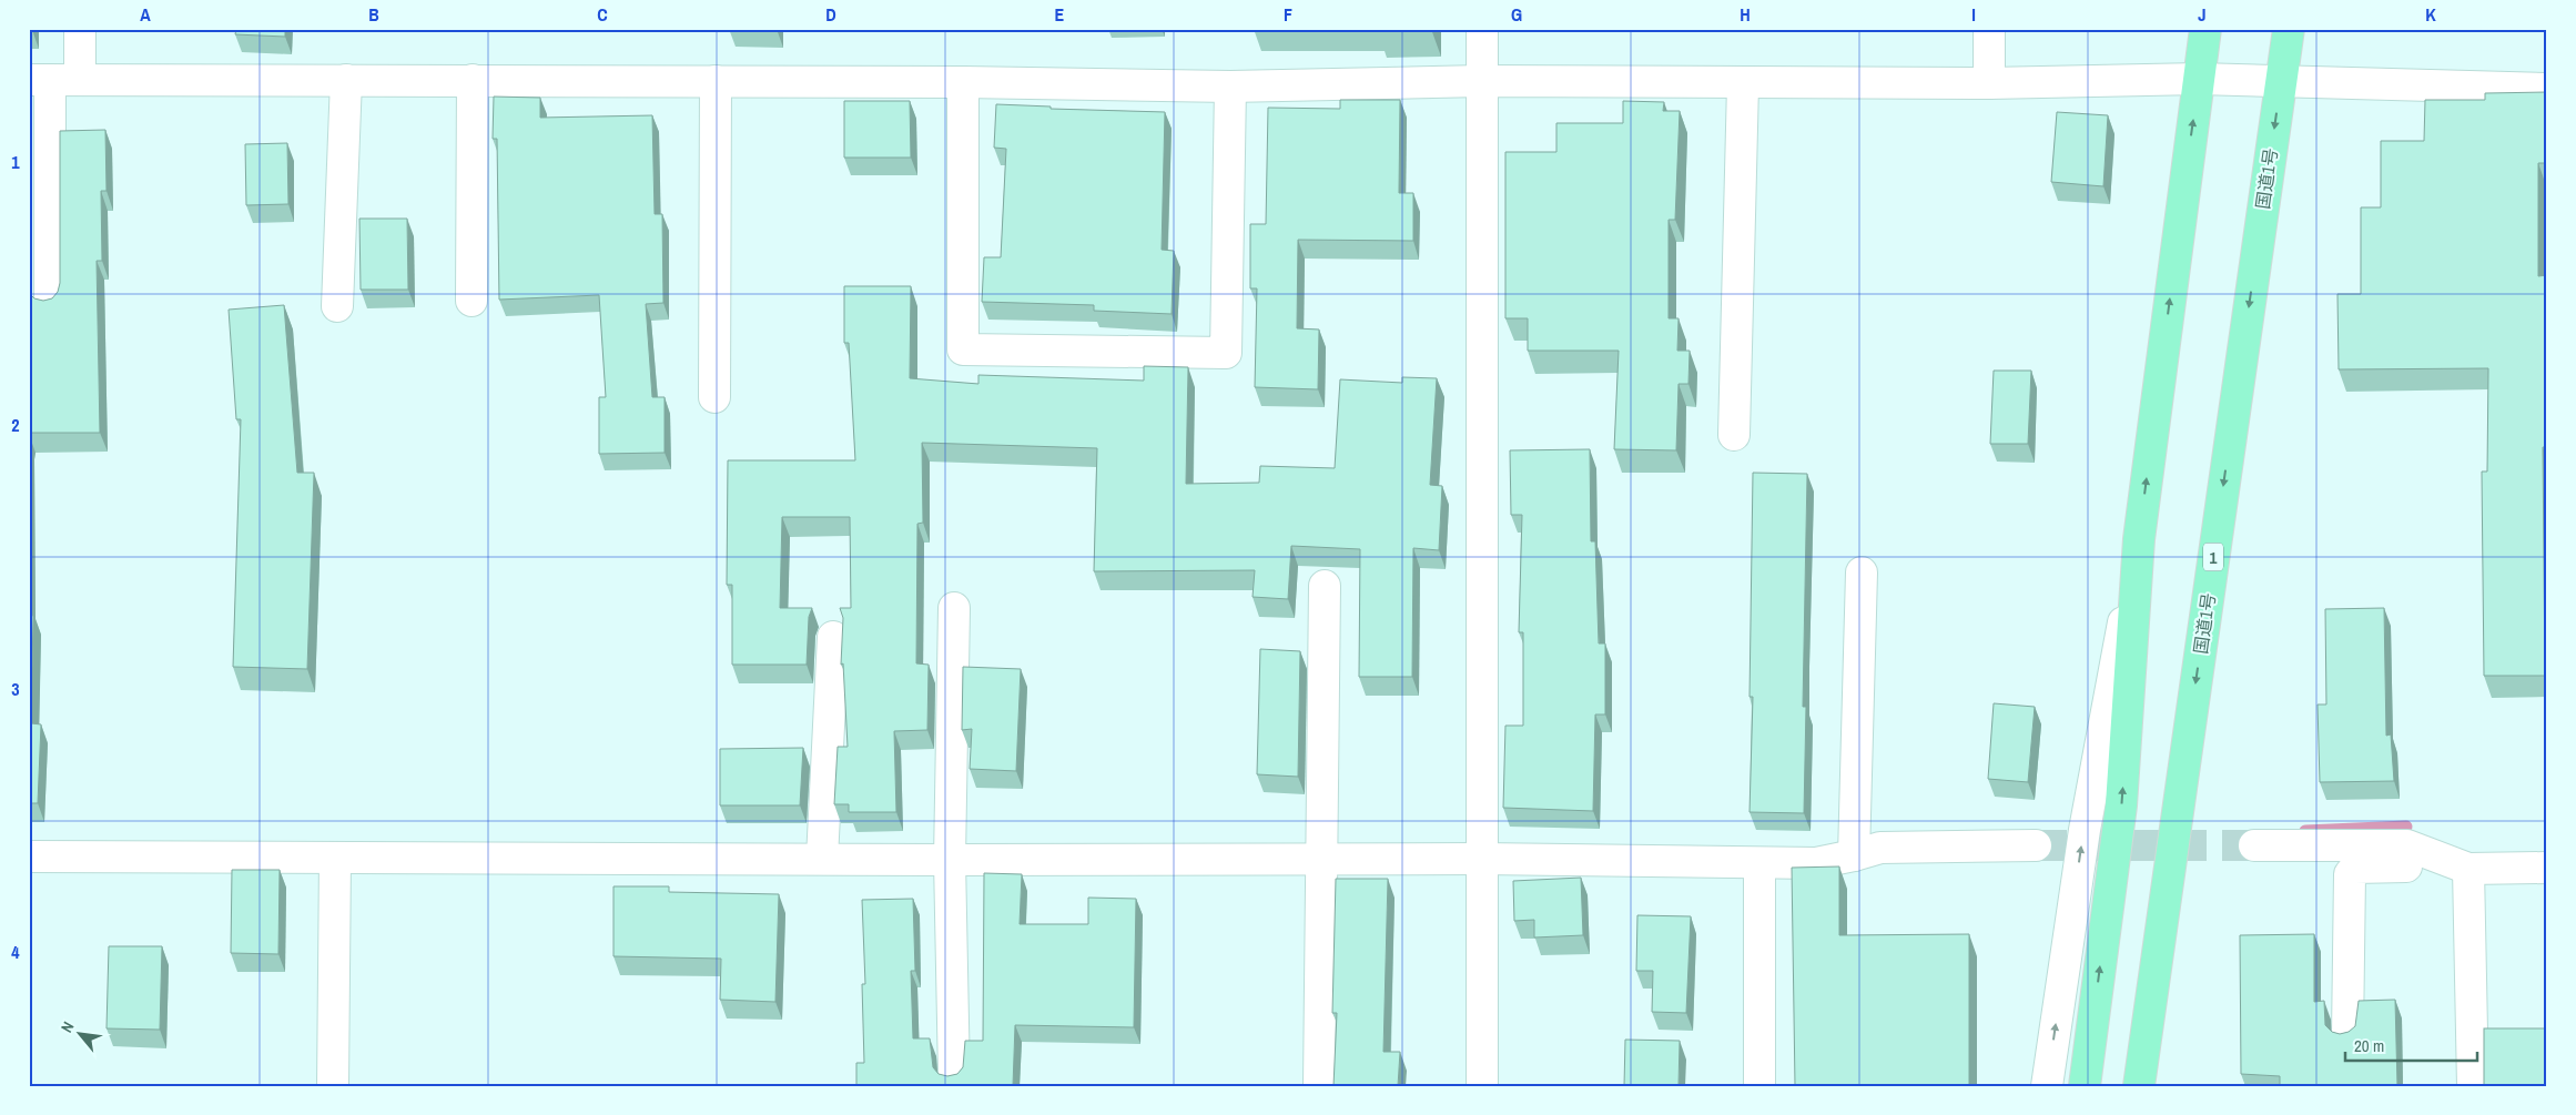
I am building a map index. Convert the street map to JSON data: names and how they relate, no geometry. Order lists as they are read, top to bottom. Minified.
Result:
{"streets":{"highway":["国道1号","1"]},"scale_bar":"20 m","north":"top left","grid":{"columns":["A","B","C","D","E","F","G","H","I","J","K"],"rows":["1","2","3","4"]}}
